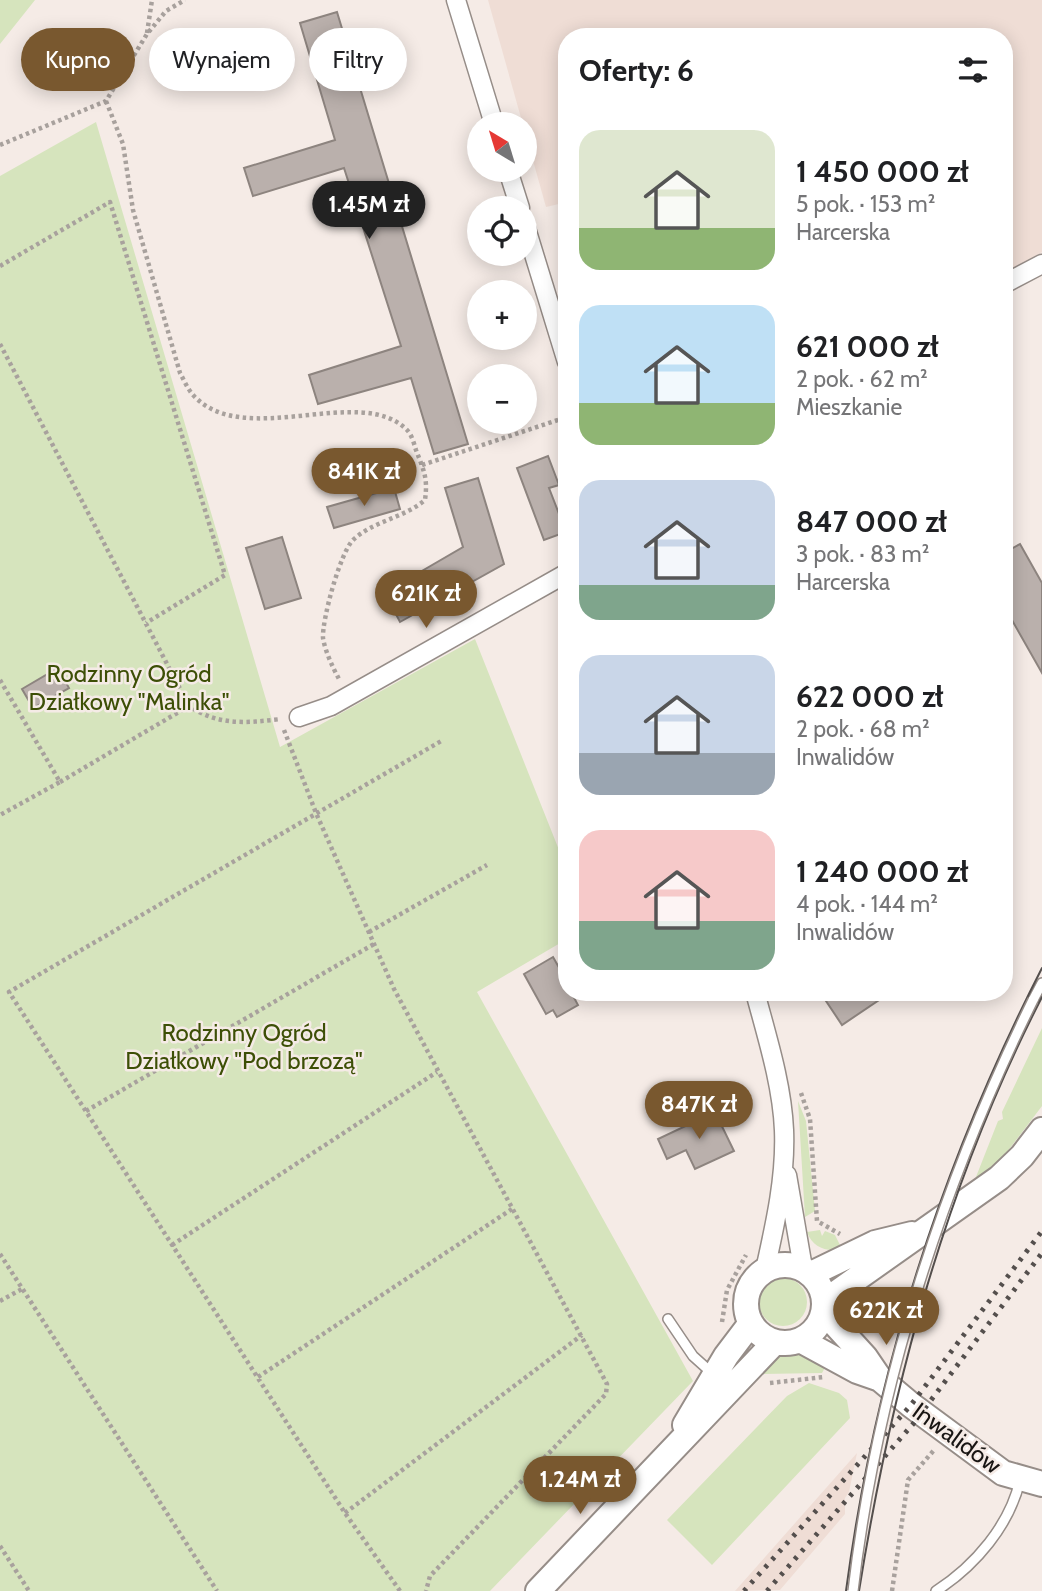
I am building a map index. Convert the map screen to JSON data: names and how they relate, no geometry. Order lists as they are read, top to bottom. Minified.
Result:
{"streets":{"street":["Inwalidów"]},"parks":["Rodzinny Ogród Działkowy \"Malinka\"","Rodzinny Ogród Działkowy \"Pod brzozą\""],"north":"top left","page":{"chip":["Kupno","Wynajem","Filtry"],"heading":"Oferty: 6","map_buttons":["+","−"],"list":[{"name":"1 450 000 zł","note":"5 pok. · 153 m² · Harcerska"},{"name":"621 000 zł","note":"2 pok. · 62 m² · Mieszkanie"},{"name":"847 000 zł","note":"3 pok. · 83 m² · Harcerska"},{"name":"622 000 zł","note":"2 pok. · 68 m² · Inwalidów"},{"name":"1 240 000 zł","note":"4 pok. · 144 m² · Inwalidów"}],"price":["1.45M zł","841K zł","621K zł","847K zł","622K zł","1.24M zł"]}}
